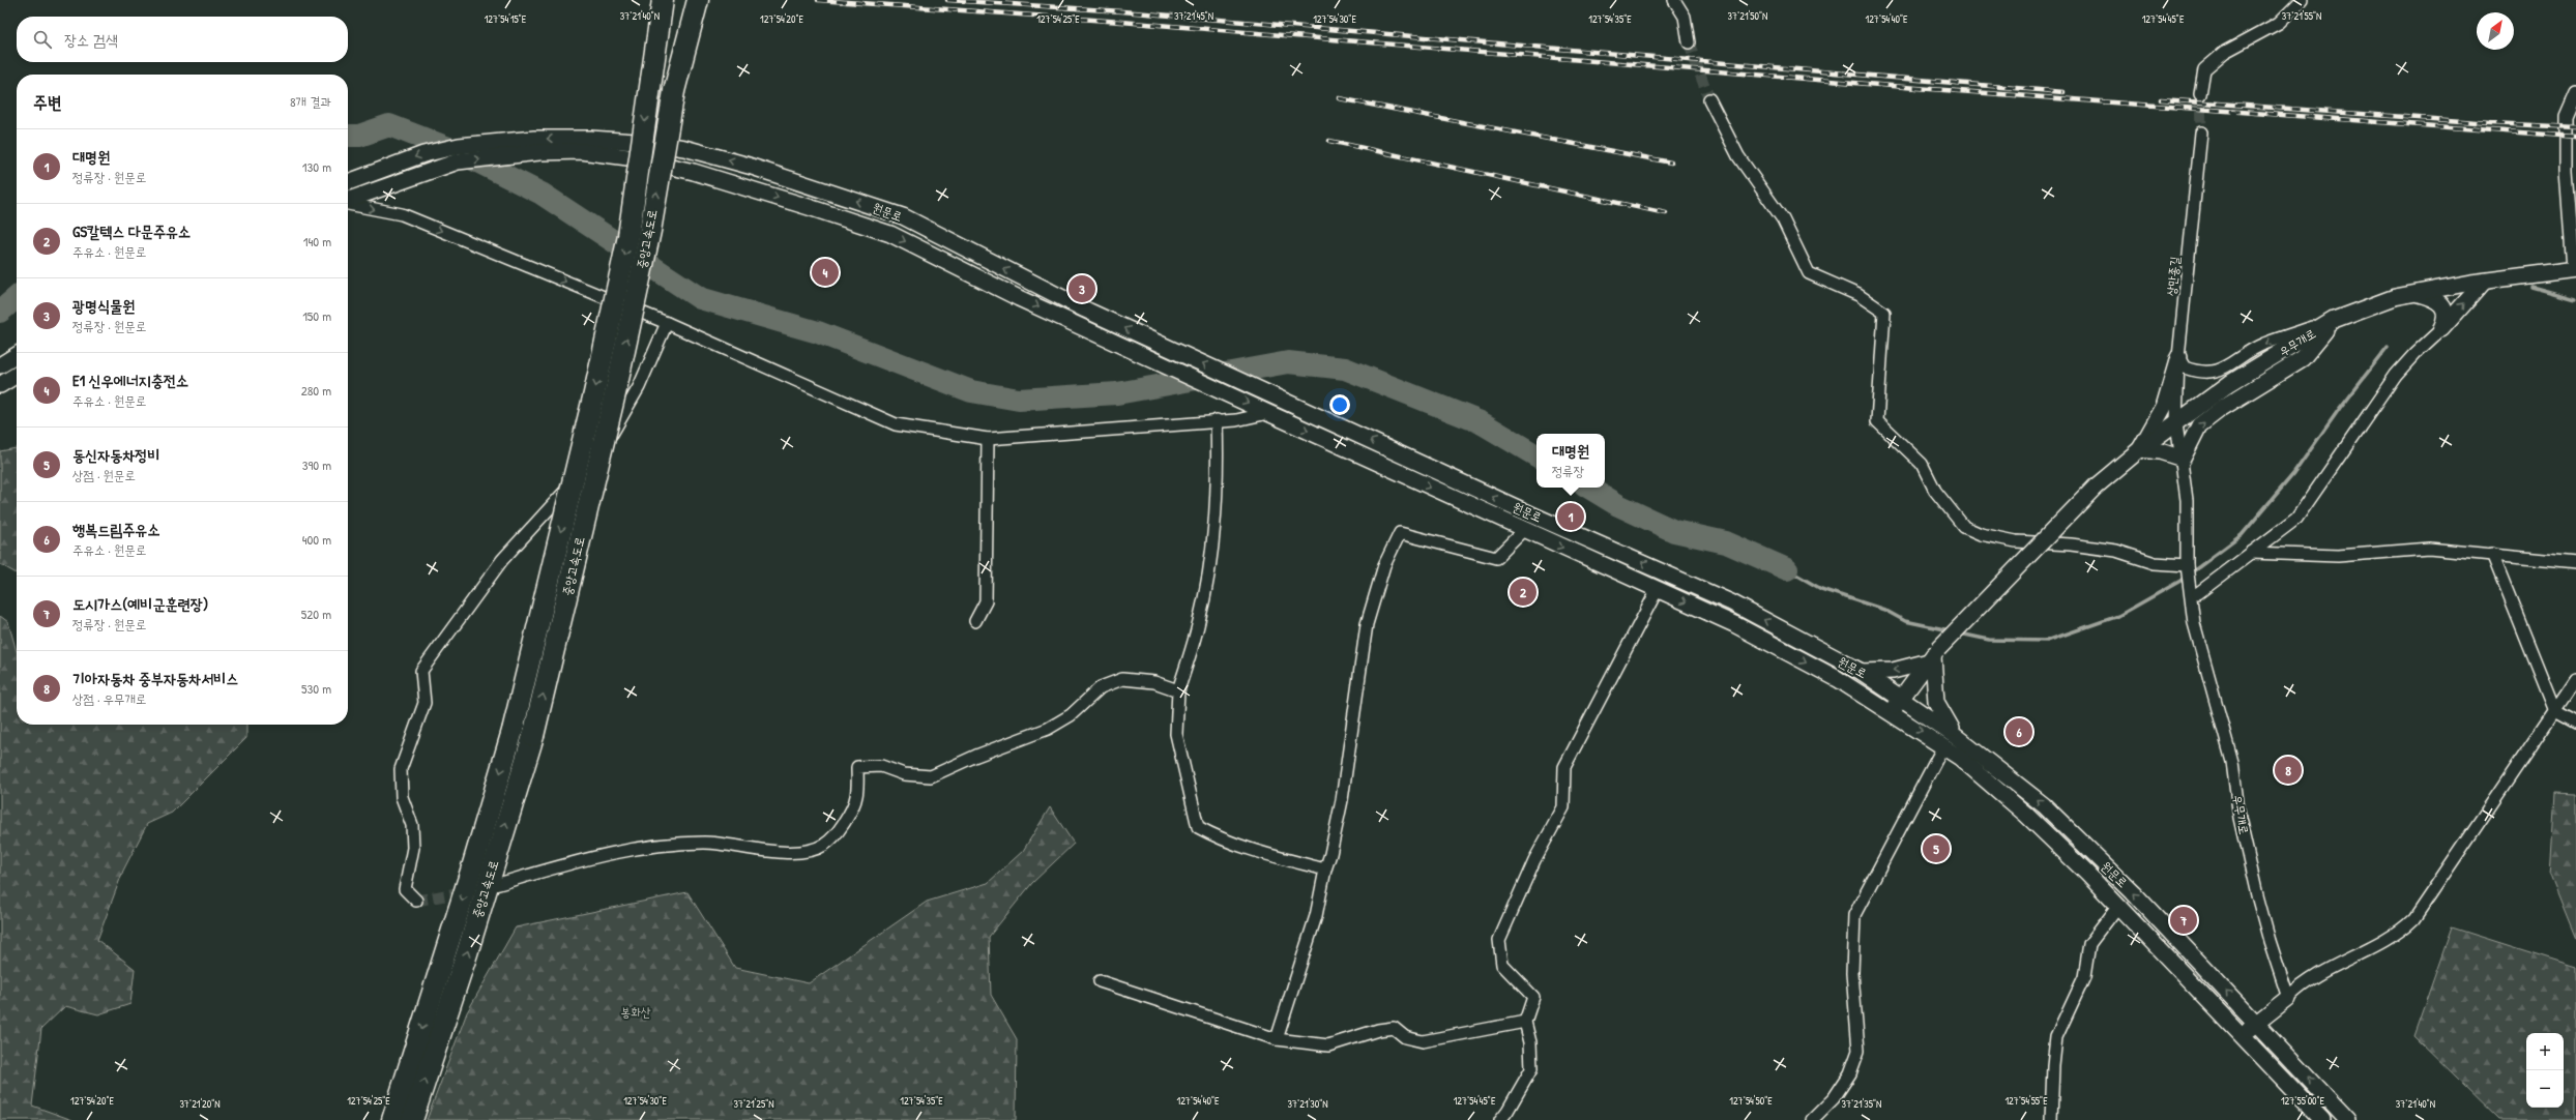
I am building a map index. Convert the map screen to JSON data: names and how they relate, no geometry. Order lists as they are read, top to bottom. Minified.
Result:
{"streets":{"highway":["중앙고속도로"],"main road":["원문로","우무개로"],"street":["상만종길"]},"crossings":[["원문로","우무개로"],["상만종길","우무개로"]],"parks":["봉화산"],"north":"top right","page":{"search":"장소 검색","heading":["주변","8개 결과"],"list":[{"mark":"1","name":"대명원","note":"정류장 · 원문로","value":"130 m"},{"mark":"2","name":"GS칼텍스 다문주유소","note":"주유소 · 원문로","value":"140 m"},{"mark":"3","name":"광명식물원","note":"정류장 · 원문로","value":"150 m"},{"mark":"4","name":"E1 신우에너지충전소","note":"주유소 · 원문로","value":"280 m"},{"mark":"5","name":"동신자동차정비","note":"상점 · 원문로","value":"390 m"},{"mark":"6","name":"행복드림주유소","note":"주유소 · 원문로","value":"400 m"},{"mark":"7","name":"도시가스(예비군훈련장)","note":"정류장 · 원문로","value":"520 m"},{"mark":"8","name":"기아자동차 중부자동차서비스","note":"상점 · 우무개로","value":"530 m"}],"pins":["4","3","1","2","6","8","5","7"],"popup":["대명원","정류장"],"map_buttons":["+","−"]},"coordinates":["37°21'55\"N","37°21'40\"N","37°21'45\"N","37°21'50\"N","127°54'15\"E","127°54'20\"E","127°54'25\"E","127°54'30\"E","127°54'35\"E","127°54'40\"E","127°54'45\"E","127°54'50\"E","127°54'55\"E","127°55'00\"E","37°21'20\"N","37°21'25\"N","37°21'30\"N","37°21'35\"N"]}
